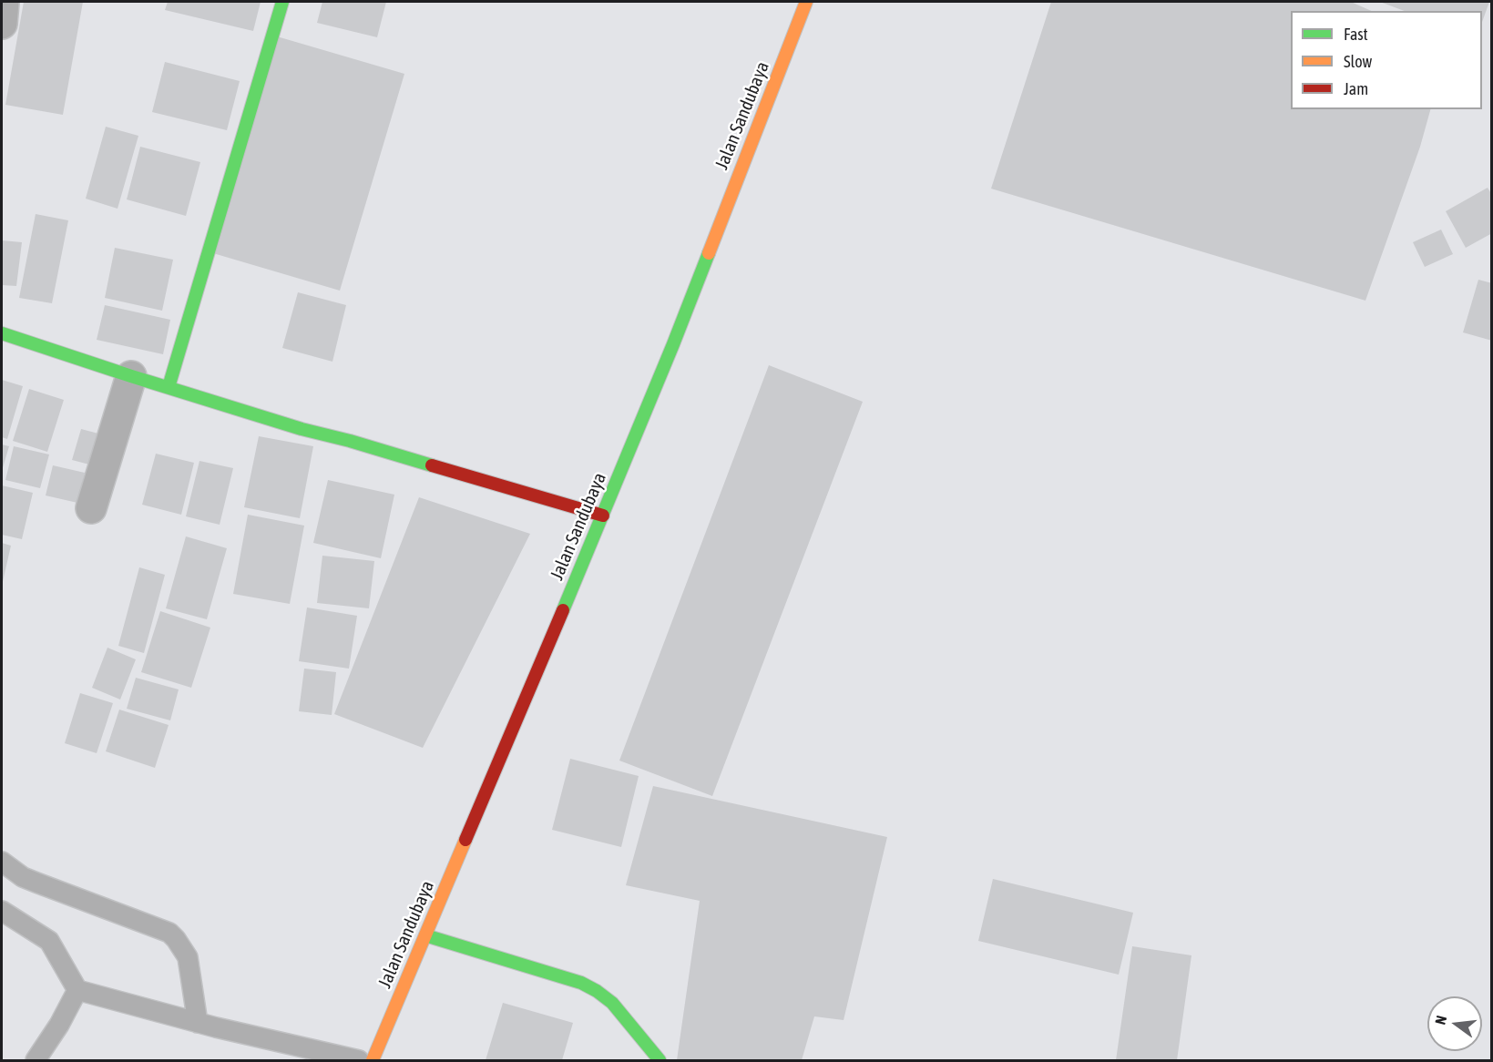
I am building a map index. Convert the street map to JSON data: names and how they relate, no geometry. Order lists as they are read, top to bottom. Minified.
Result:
{"streets":{"main road":["Jalan Sandubaya"]},"legend":["Fast","Slow","Jam"],"north":"left"}
